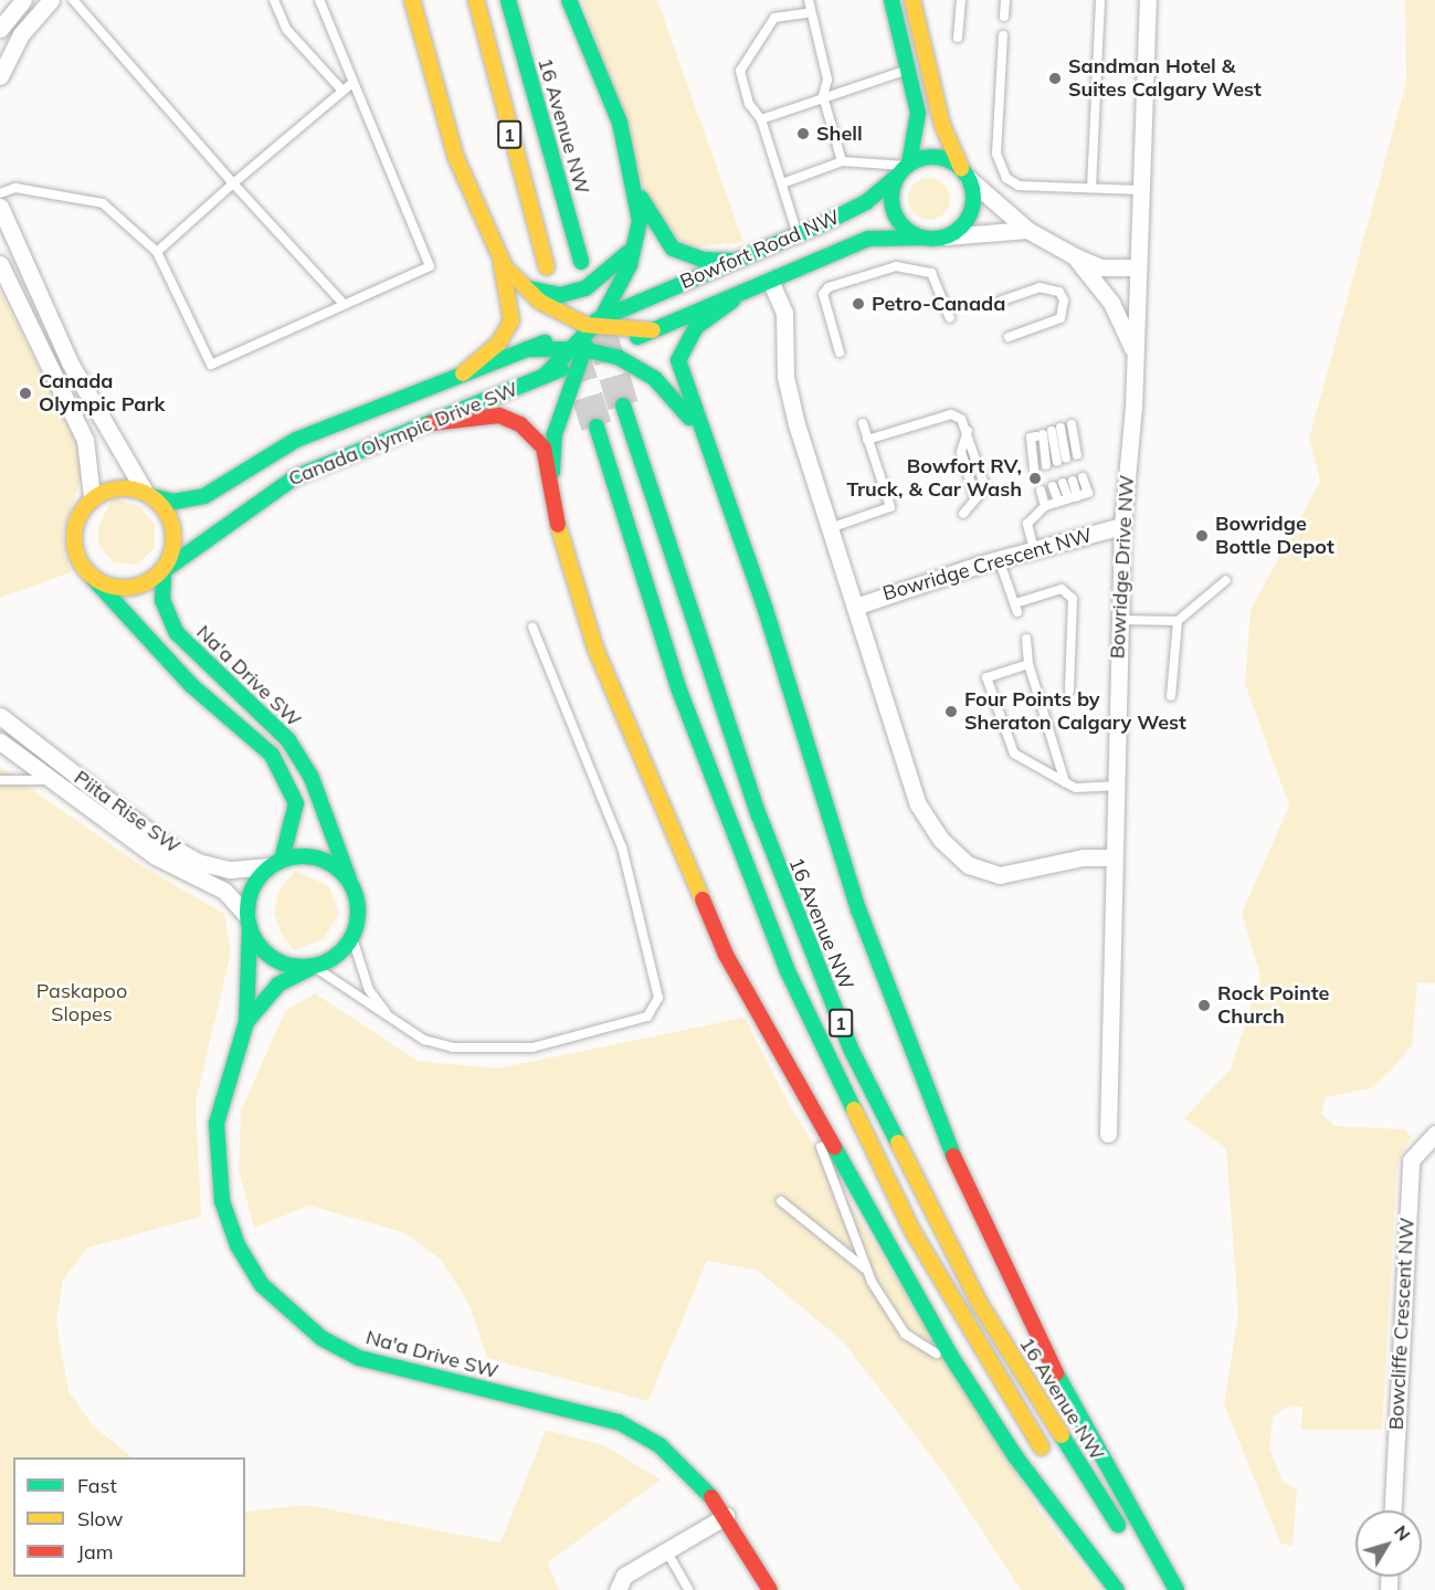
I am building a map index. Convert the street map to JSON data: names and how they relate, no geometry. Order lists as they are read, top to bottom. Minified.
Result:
{"streets":{"main road":["16 Avenue NW","1","Bowfort Road NW","Canada Olympic Drive SW","Na'a Drive SW"],"street":["Bowridge Crescent NW","Bowridge Drive NW","Piita Rise SW","Bowcliffe Crescent NW"]},"crossings":[["Bowfort Road NW","Canada Olympic Drive SW"],["Canada Olympic Drive SW","Na'a Drive SW"],["Bowridge Crescent NW","Bowridge Drive NW"],["Na'a Drive SW","Piita Rise SW"]],"parks":["Paskapoo Slopes"],"places":["Sandman Hotel & Suites Calgary West","Shell","Petro-Canada","Canada Olympic Park","Bowfort RV, Truck, & Car Wash","Bowridge Bottle Depot","Four Points by Sheraton Calgary West","Rock Pointe Church"],"legend":["Fast","Slow","Jam"],"north":"top right"}
